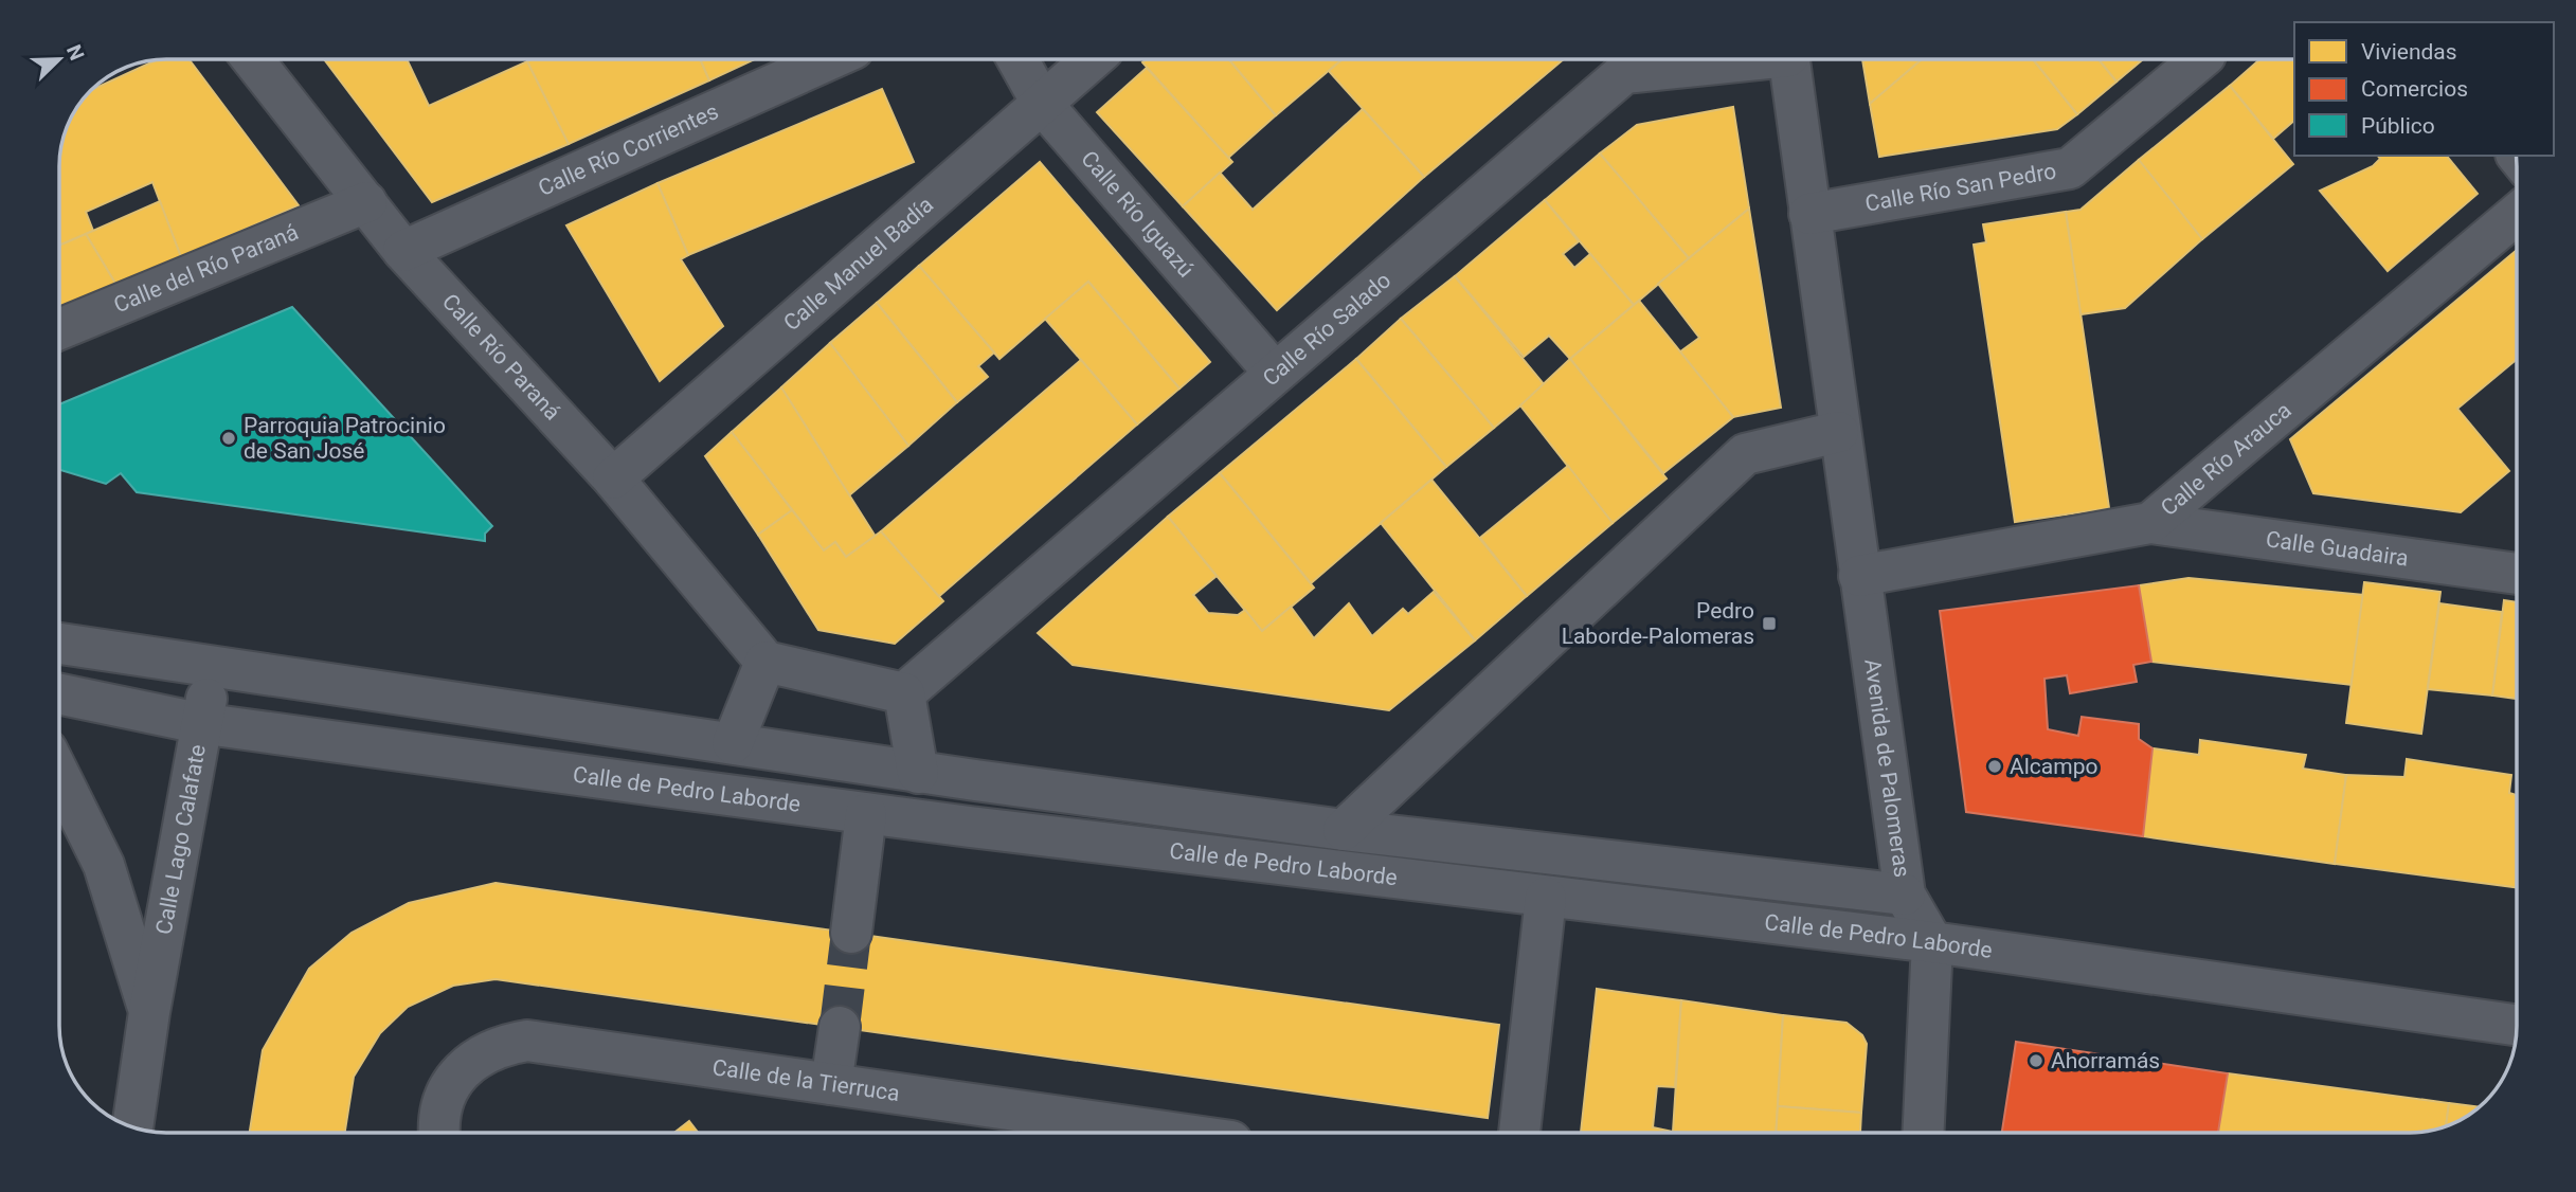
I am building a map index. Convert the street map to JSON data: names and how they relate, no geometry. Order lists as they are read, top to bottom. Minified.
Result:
{"streets":{"street":["Calle Río Corrientes","Calle Río San Pedro","Calle Río Iguazú","Calle Manuel Badía","Calle del Río Paraná","Calle Río Salado","Calle Río Paraná","Calle Río Arauca","Calle Guadaira","Avenida de Palomeras","Calle de Pedro Laborde","Calle Lago Calafate","Calle de la Tierruca"]},"crossings":[["Calle Río Corrientes","Calle Río Paraná"],["Calle Río San Pedro","Avenida de Palomeras"],["Calle Río Iguazú","Calle Manuel Badía"],["Calle Río Iguazú","Calle Río Salado"],["Calle Manuel Badía","Calle Río Paraná"],["Calle del Río Paraná","Calle Río Paraná"],["Calle Río Arauca","Calle Guadaira"],["Calle Río Arauca","Avenida de Palomeras"],["Avenida de Palomeras","Calle de Pedro Laborde"],["Calle de Pedro Laborde","Calle Lago Calafate"]],"places":{"other":["Parroquia Patrocinio de San José","Alcampo","Ahorramás"],"transit":["Pedro Laborde-Palomeras"]},"legend":["Viviendas","Comercios","Público"],"north":"top right"}
